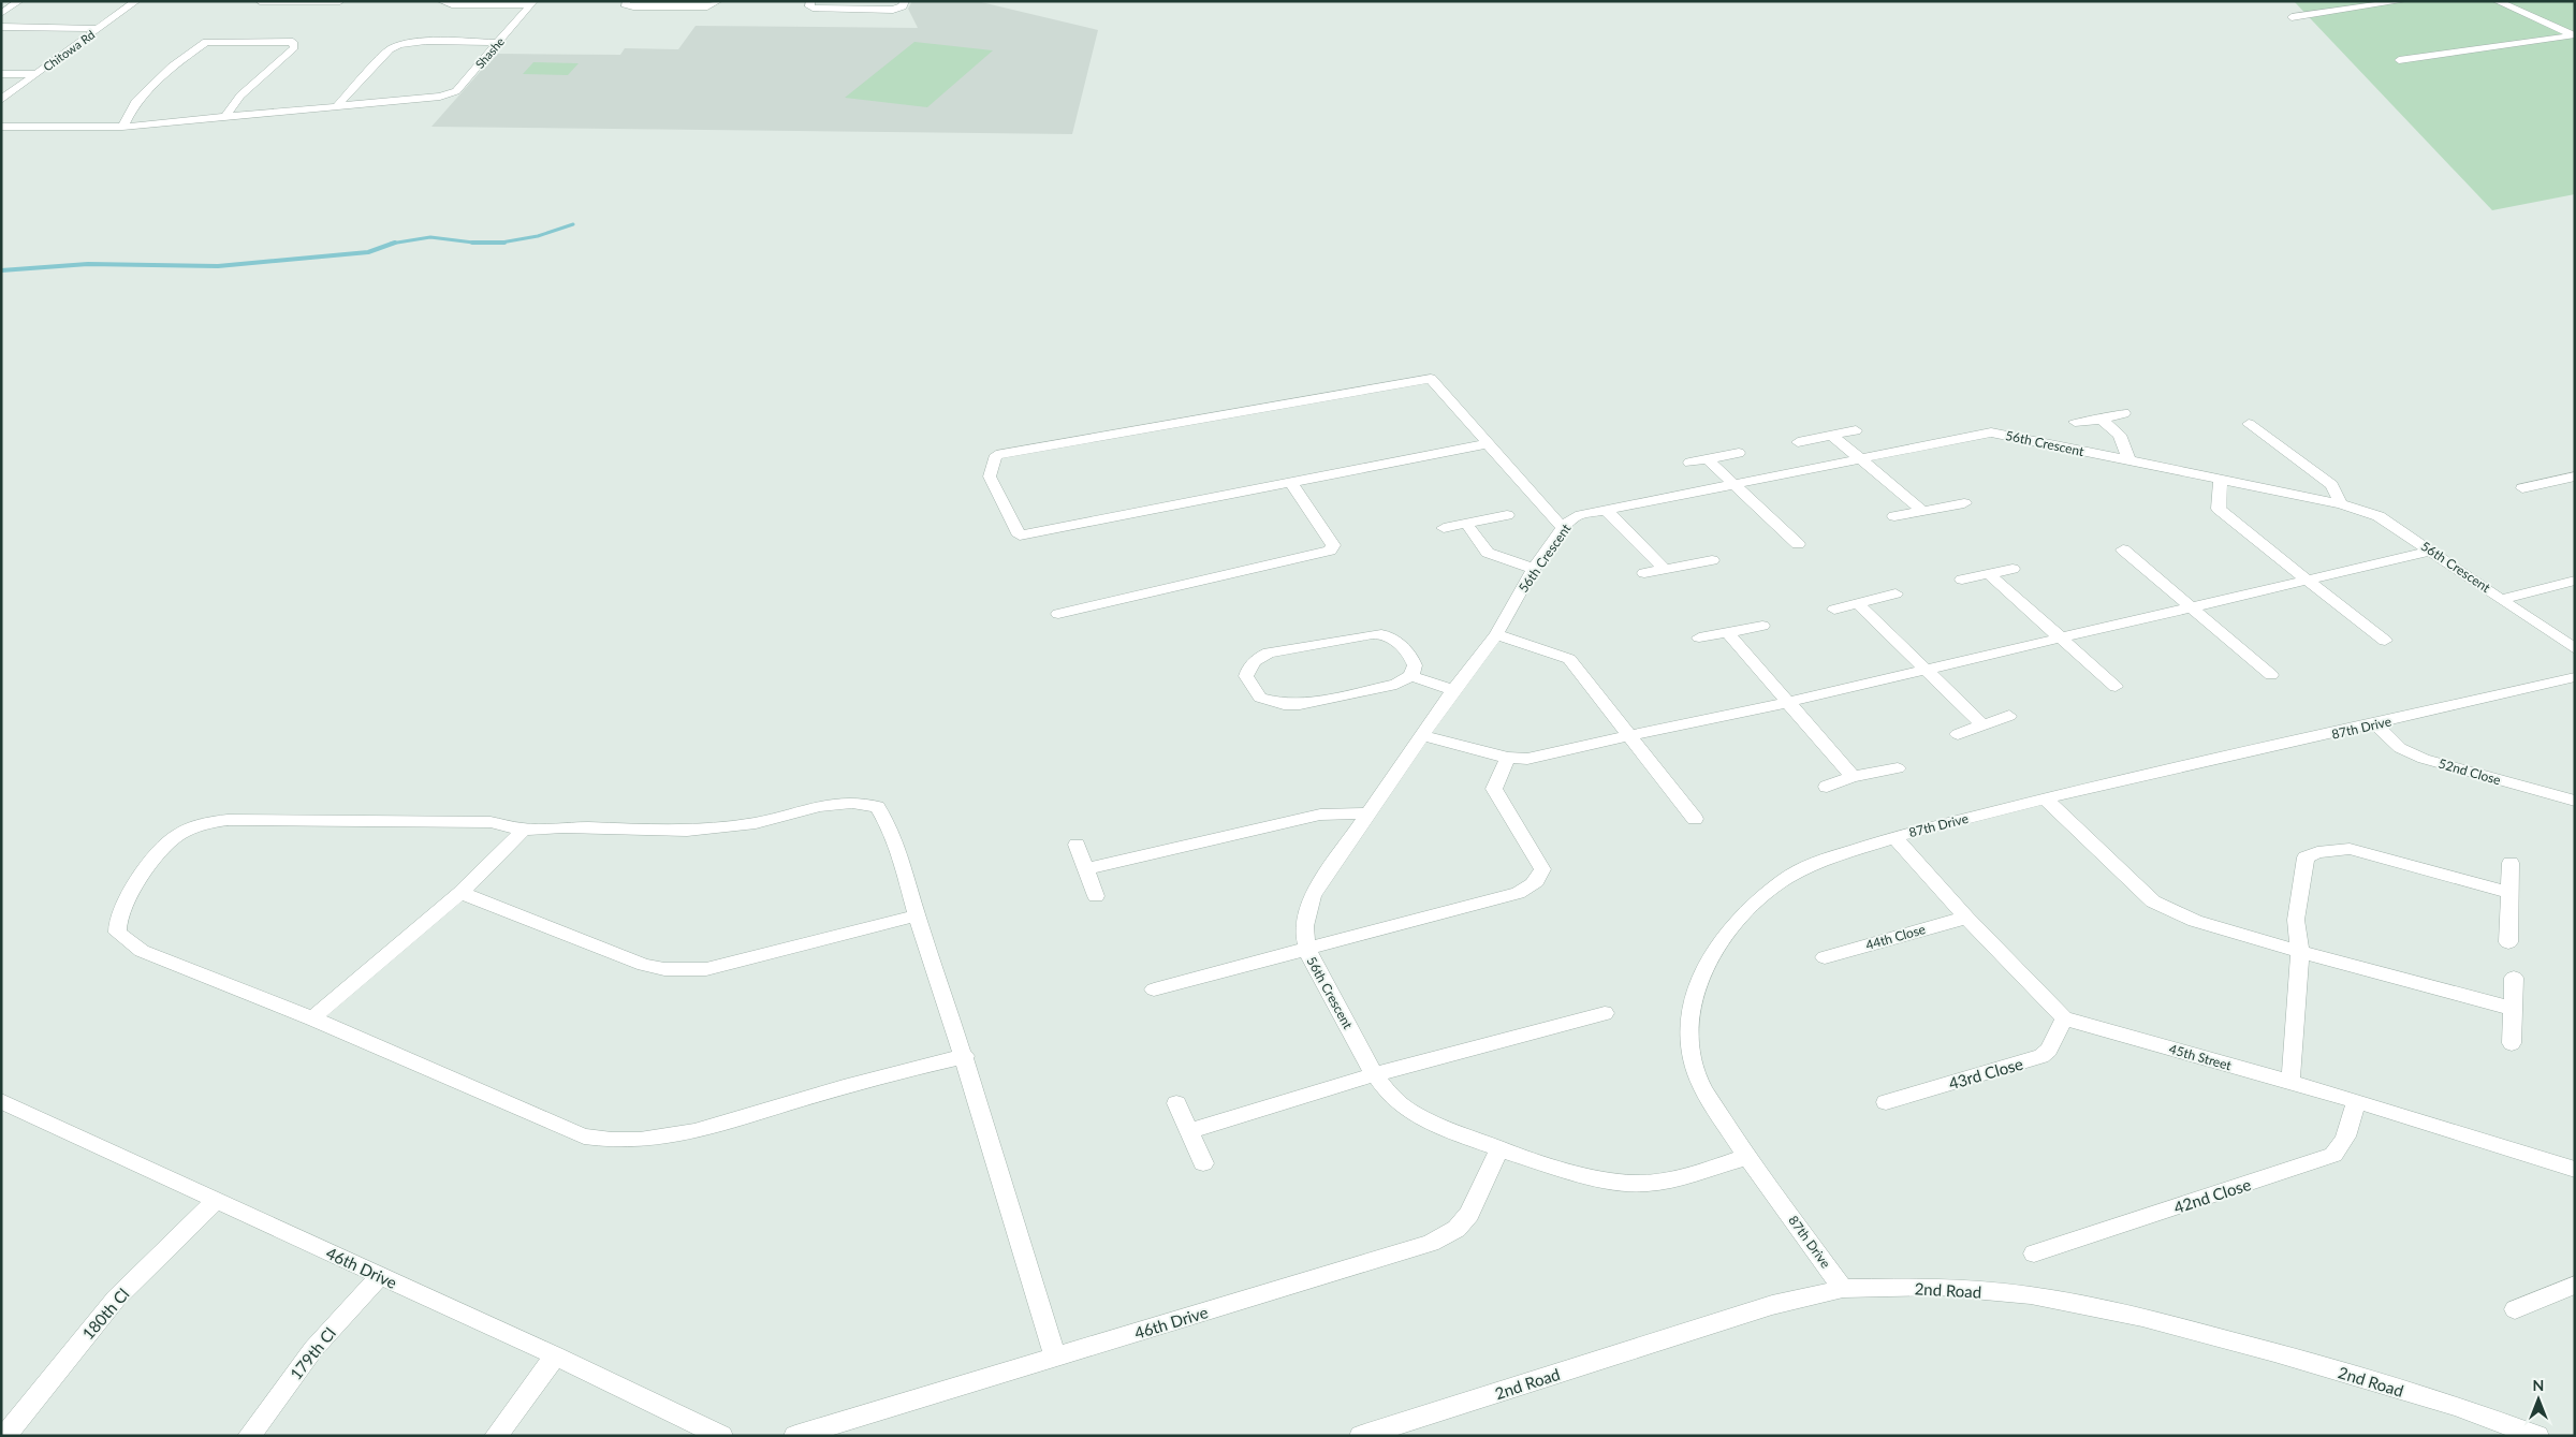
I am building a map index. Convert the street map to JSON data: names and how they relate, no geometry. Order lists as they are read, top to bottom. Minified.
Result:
{"streets":{"street":["Chitowa Rd","Shashe","56th Crescent","87th Drive","52nd Close","44th Close","45th Street","43rd Close","42nd Close","46th Drive","2nd Road","180th Cl","179th Cl"]},"crossings":[["56th Crescent","87th Drive"],["56th Crescent","46th Drive"],["87th Drive","52nd Close"],["87th Drive","2nd Road"],["45th Street","43rd Close"],["45th Street","42nd Close"],["46th Drive","180th Cl"],["46th Drive","179th Cl"]],"north":"top"}
